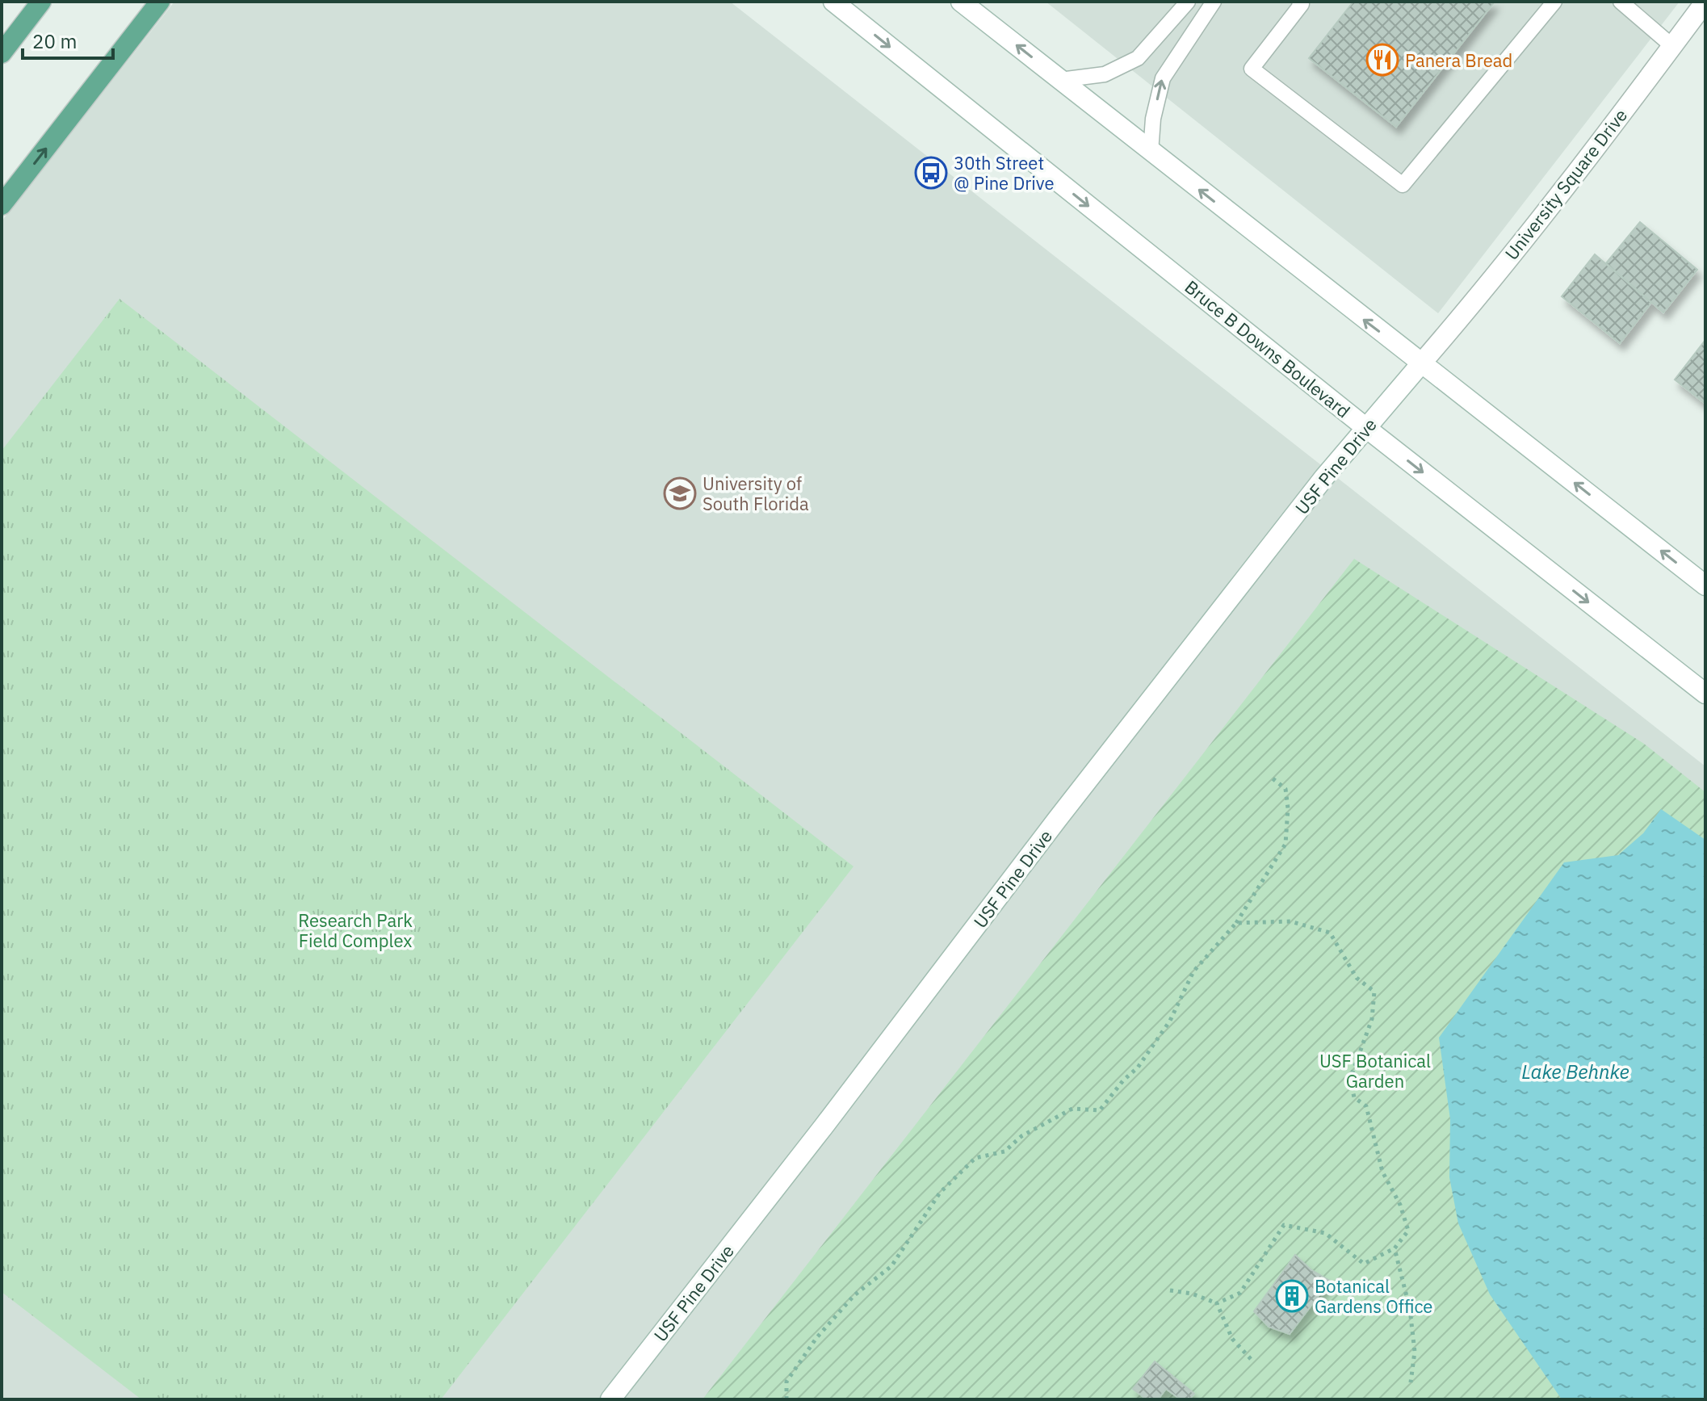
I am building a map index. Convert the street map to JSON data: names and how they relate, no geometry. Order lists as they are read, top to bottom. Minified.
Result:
{"streets":{"main road":["University Square Drive","Bruce B Downs Boulevard","USF Pine Drive"]},"crossings":[["University Square Drive","USF Pine Drive"],["Bruce B Downs Boulevard","USF Pine Drive"]],"water":["Lake Behnke"],"parks":["Research Park Field Complex","USF Botanical Garden"],"places":{"restaurant":["Panera Bread"],"bus stop":["30th Street @ Pine Drive"],"school or university":["University of South Florida"],"building":["Botanical Gardens Office"]},"scale_bar":"20 m"}
